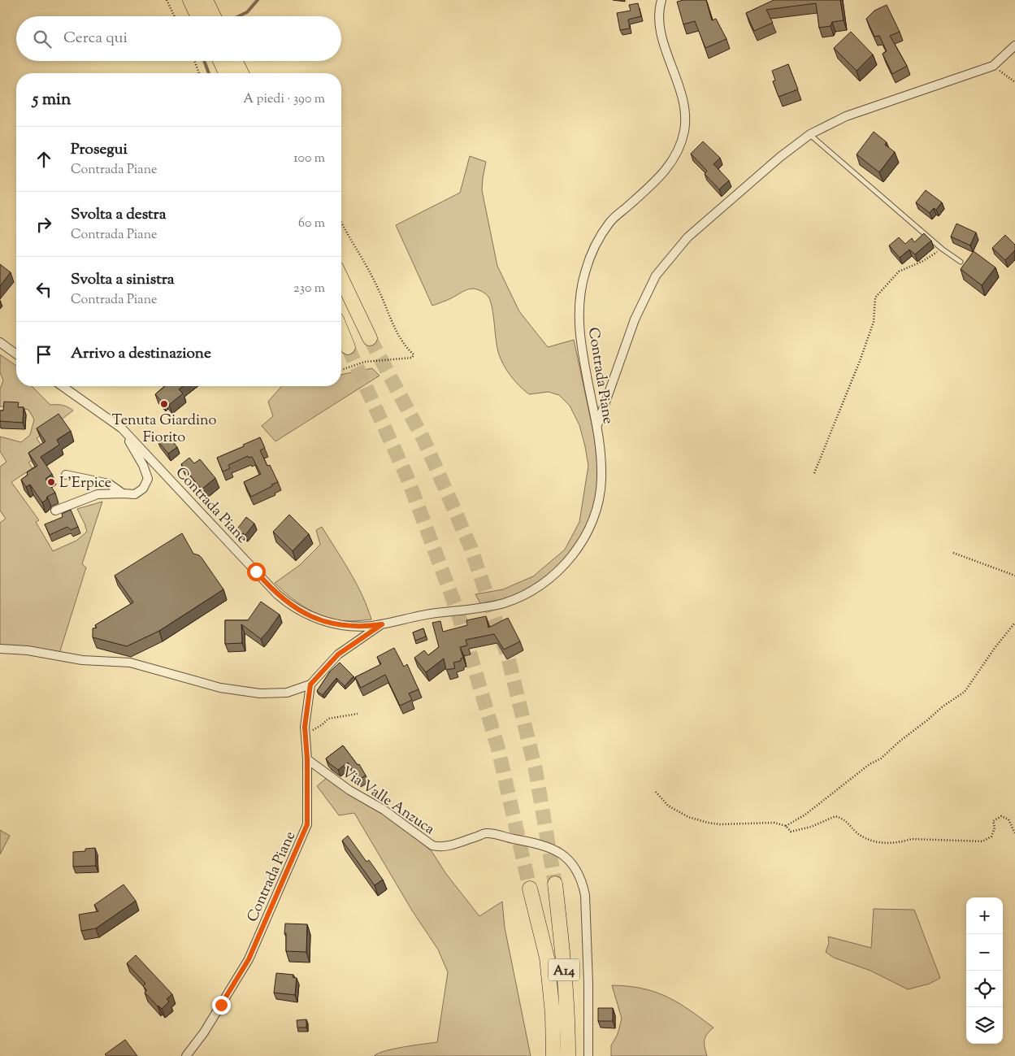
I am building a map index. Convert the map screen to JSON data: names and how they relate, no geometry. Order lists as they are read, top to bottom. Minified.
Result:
{"streets":{"highway":["A14"],"street":["Contrada Piane","Via Valle Anzuca"]},"crossings":[["Contrada Piane","Via Valle Anzuca"]],"places":["Tenuta Giardino Fiorito","L'Erpice"],"page":{"search":"Cerca qui","heading":["5 min","A piedi · 390 m"],"list":[["Prosegui","Contrada Piane","100 m"],["Svolta a destra","Contrada Piane","60 m"],["Svolta a sinistra","Contrada Piane","230 m"],"Arrivo a destinazione"],"map_buttons":["+","−"]}}
